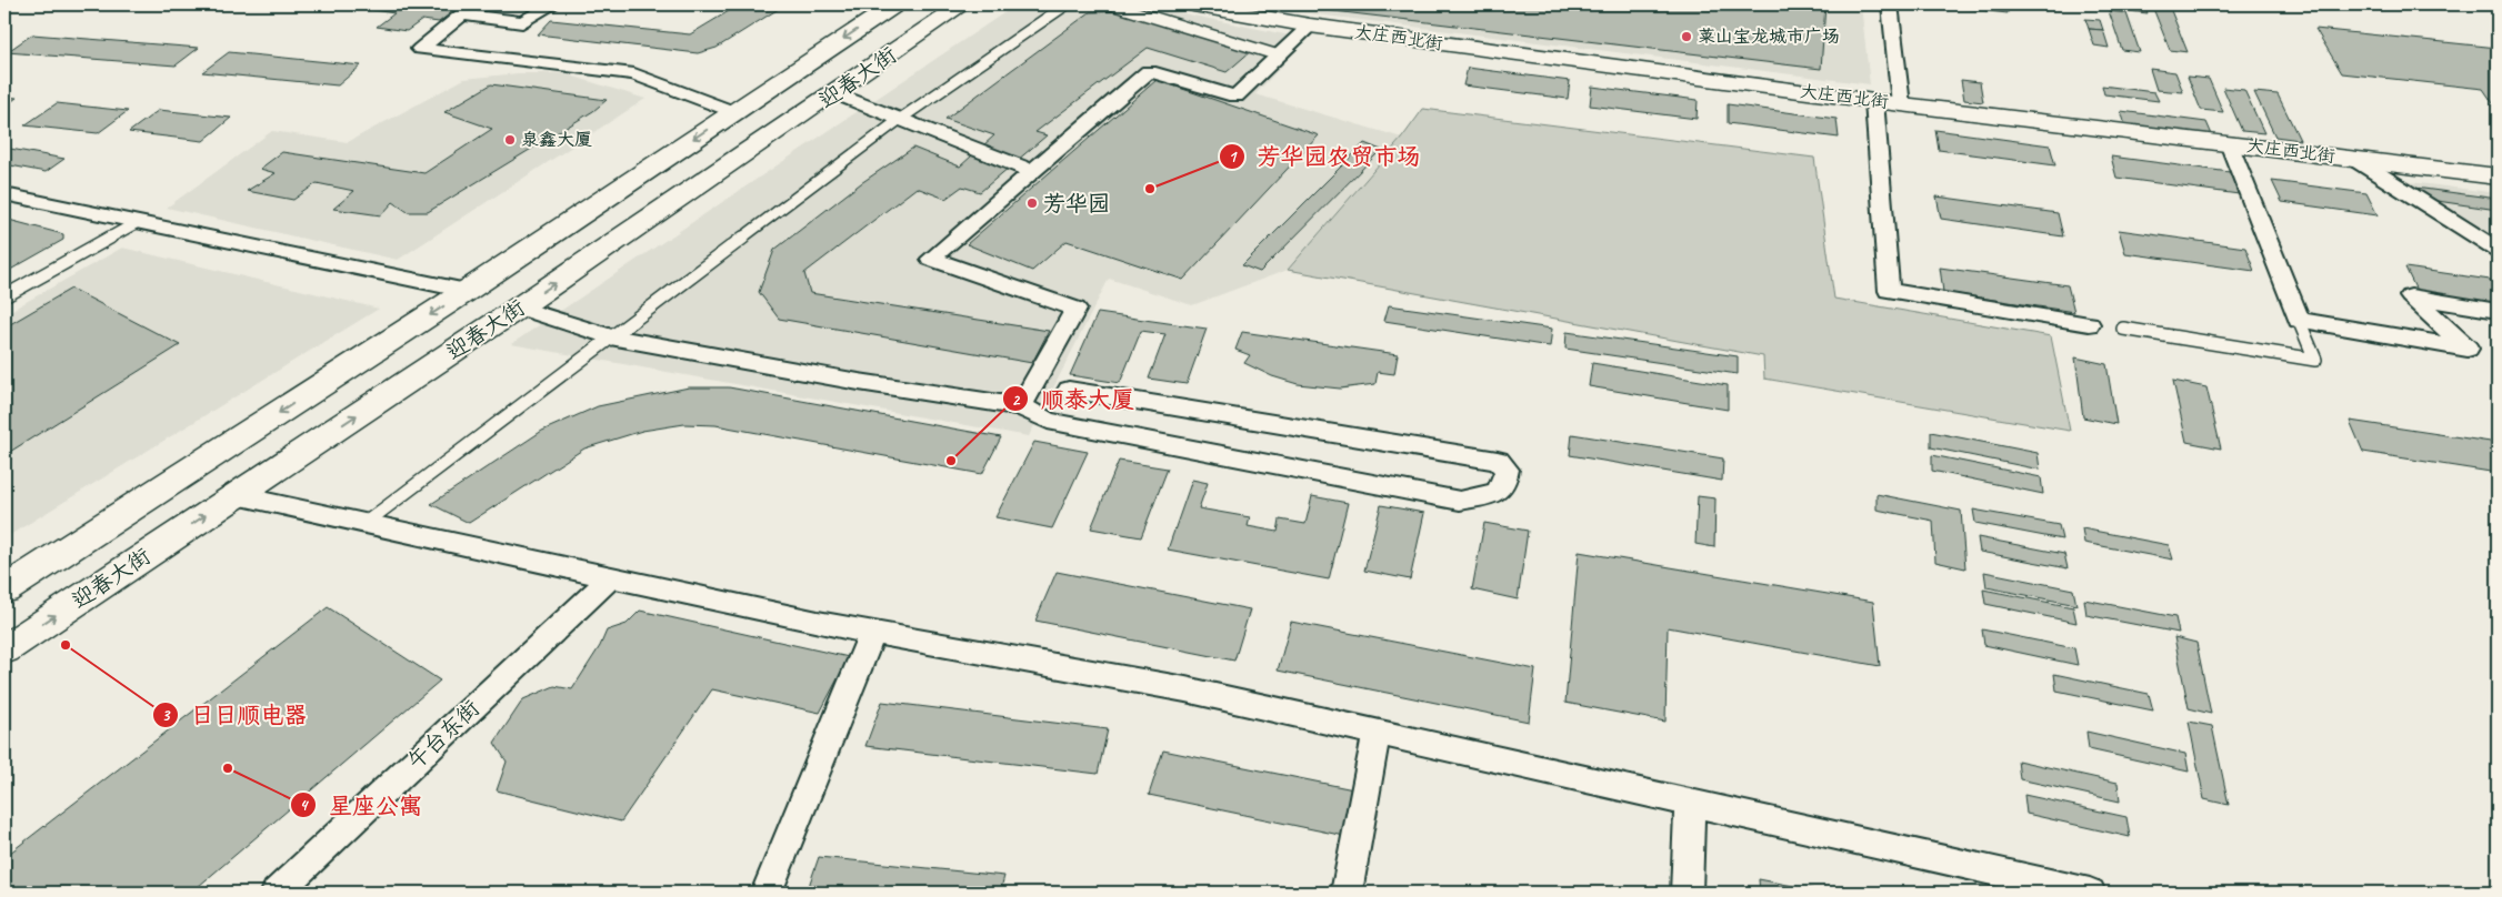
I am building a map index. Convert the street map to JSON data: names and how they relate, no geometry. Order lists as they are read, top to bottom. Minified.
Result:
{"streets":{"main road":["大庄西北街","迎春大街"],"street":["午台东街"]},"places":["莱山宝龙城市广场","泉鑫大厦","芳华园农贸市场","芳华园","顺泰大厦","日日顺电器","星座公寓"]}
